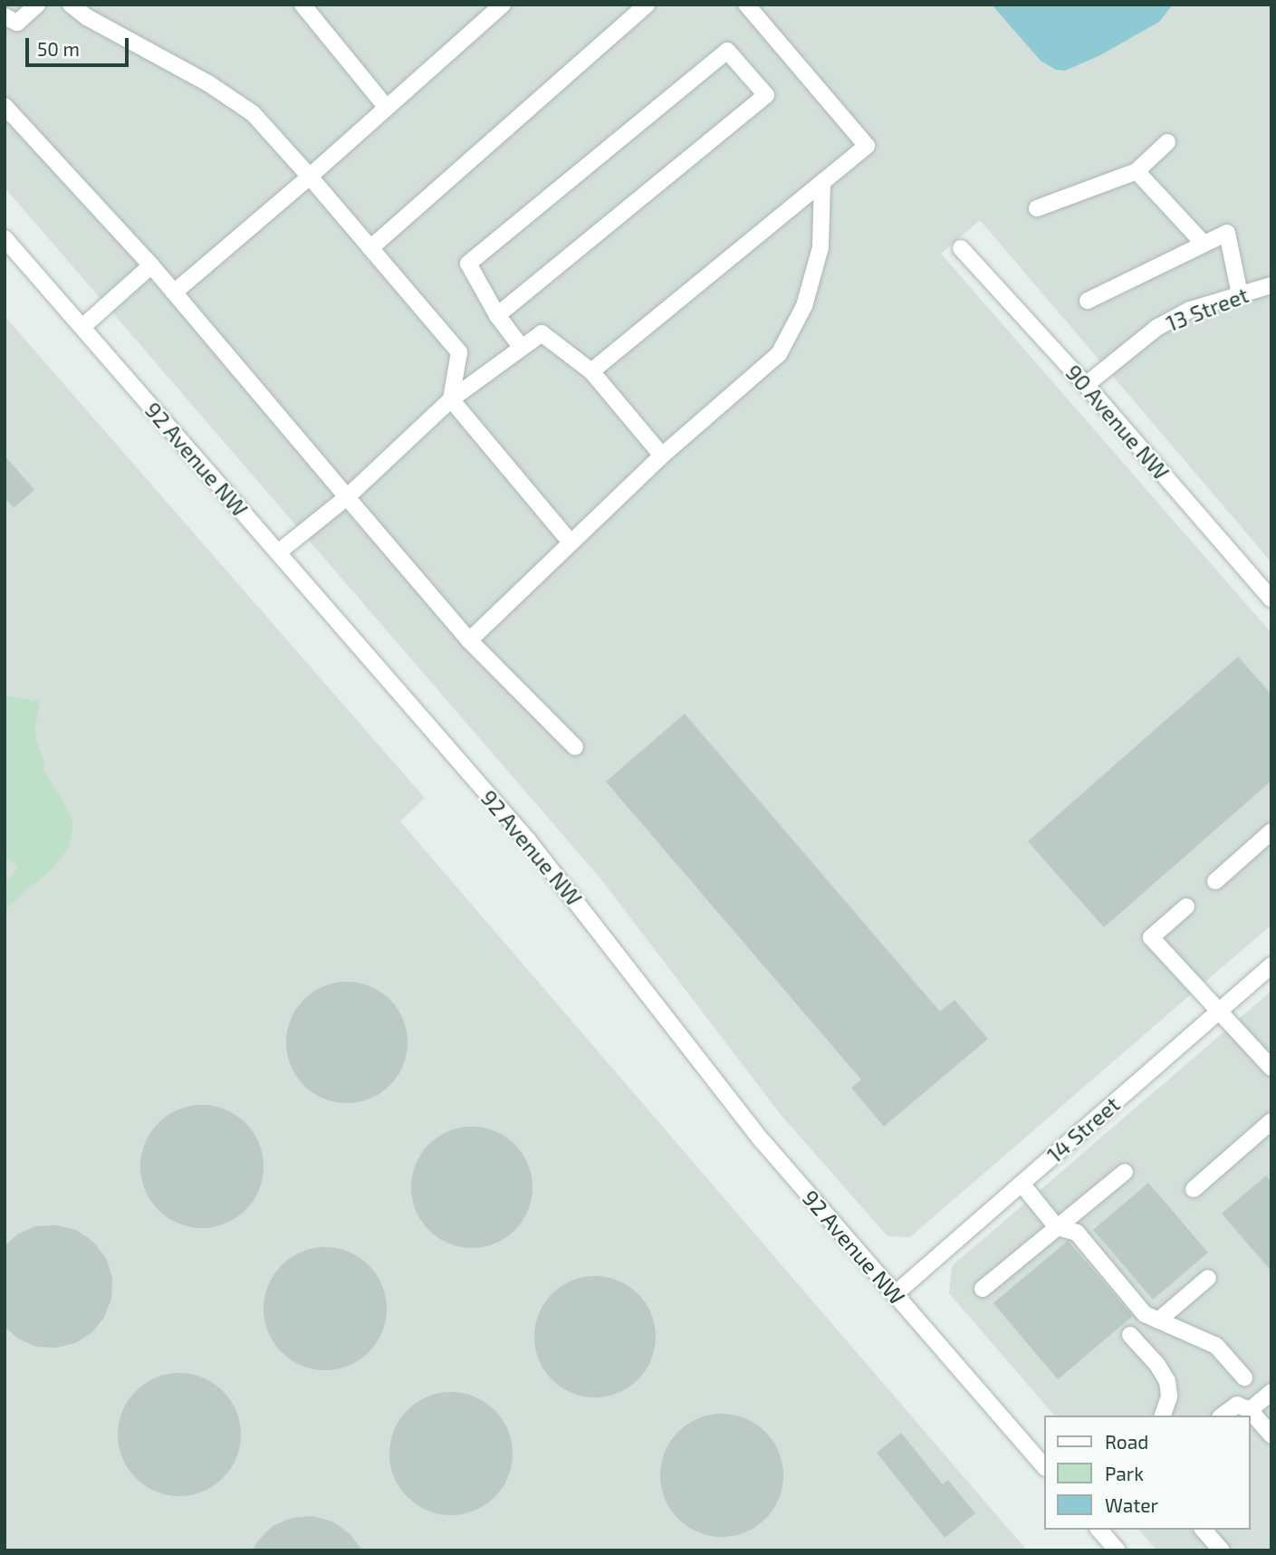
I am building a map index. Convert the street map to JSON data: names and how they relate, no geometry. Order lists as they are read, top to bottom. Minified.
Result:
{"streets":{"street":["13 Street","90 Avenue NW","92 Avenue NW","14 Street"]},"crossings":[["13 Street","90 Avenue NW"],["92 Avenue NW","14 Street"]],"legend":["Road","Park","Water"],"scale_bar":"50 m"}
